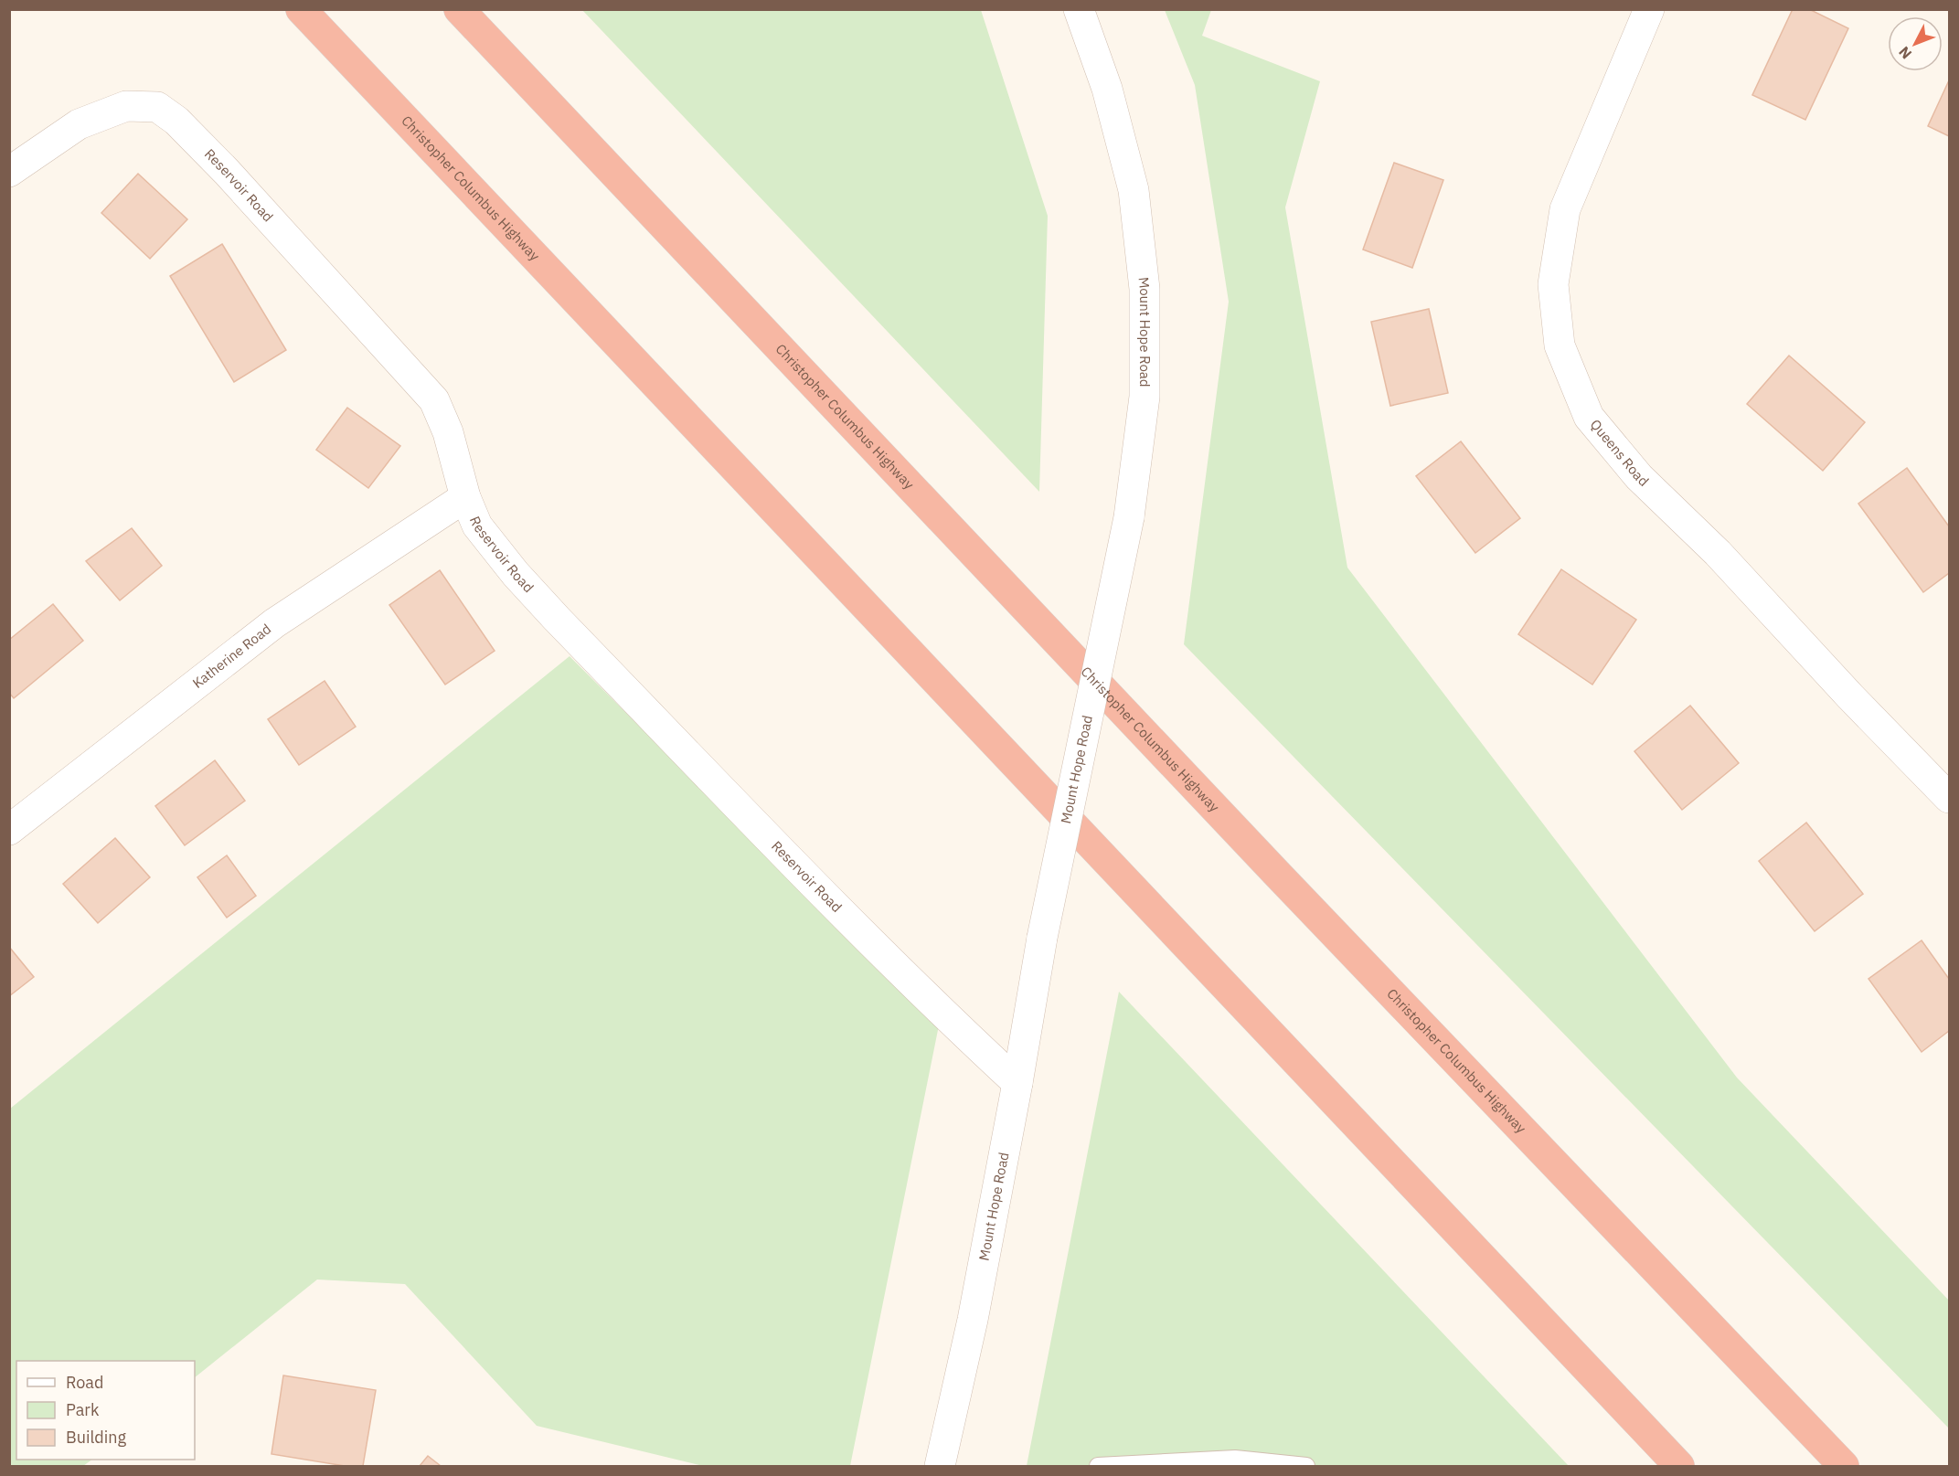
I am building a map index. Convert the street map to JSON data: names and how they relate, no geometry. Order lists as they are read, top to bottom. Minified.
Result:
{"streets":{"highway":["Christopher Columbus Highway"],"street":["Reservoir Road","Mount Hope Road","Queens Road","Katherine Road"]},"crossings":[["Reservoir Road","Mount Hope Road"],["Reservoir Road","Katherine Road"]],"legend":["Road","Park","Building"],"north":"bottom left"}
